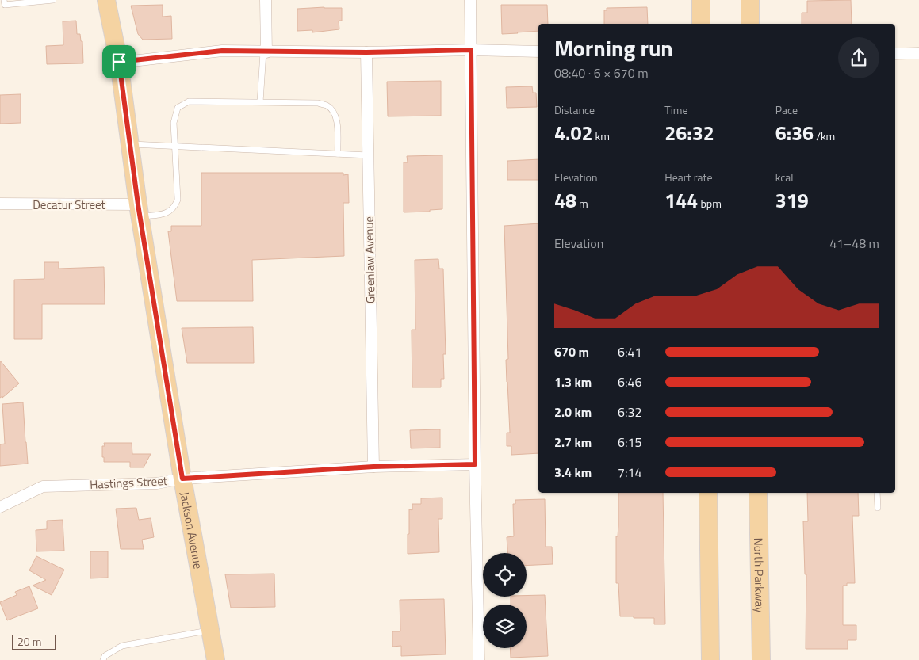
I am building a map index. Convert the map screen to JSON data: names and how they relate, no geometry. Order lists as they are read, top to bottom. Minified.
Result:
{"streets":{"main road":["Jackson Avenue","North Parkway"],"street":["Decatur Street","Greenlaw Avenue","Hastings Street"]},"crossings":[["Decatur Street","Jackson Avenue"],["Greenlaw Avenue","Hastings Street"],["Hastings Street","Jackson Avenue"]],"scale_bar":"20 m","page":{"heading":["Morning run","08:40 · 6 × 670 m"],"stats":[["Distance","4.02 km"],["Time","26:32"],["Pace","6:36 /km"],["Elevation","48 m"],["Heart rate","144 bpm"],["kcal","319"]],"chart":["Elevation","41–48 m"],"list":[{"name":"670 m","note":"6:41"},{"name":"1.3 km","note":"6:46"},{"name":"2.0 km","note":"6:32"},{"name":"2.7 km","note":"6:15"},{"name":"3.4 km","note":"7:14"}],"scale":"20 m"}}
